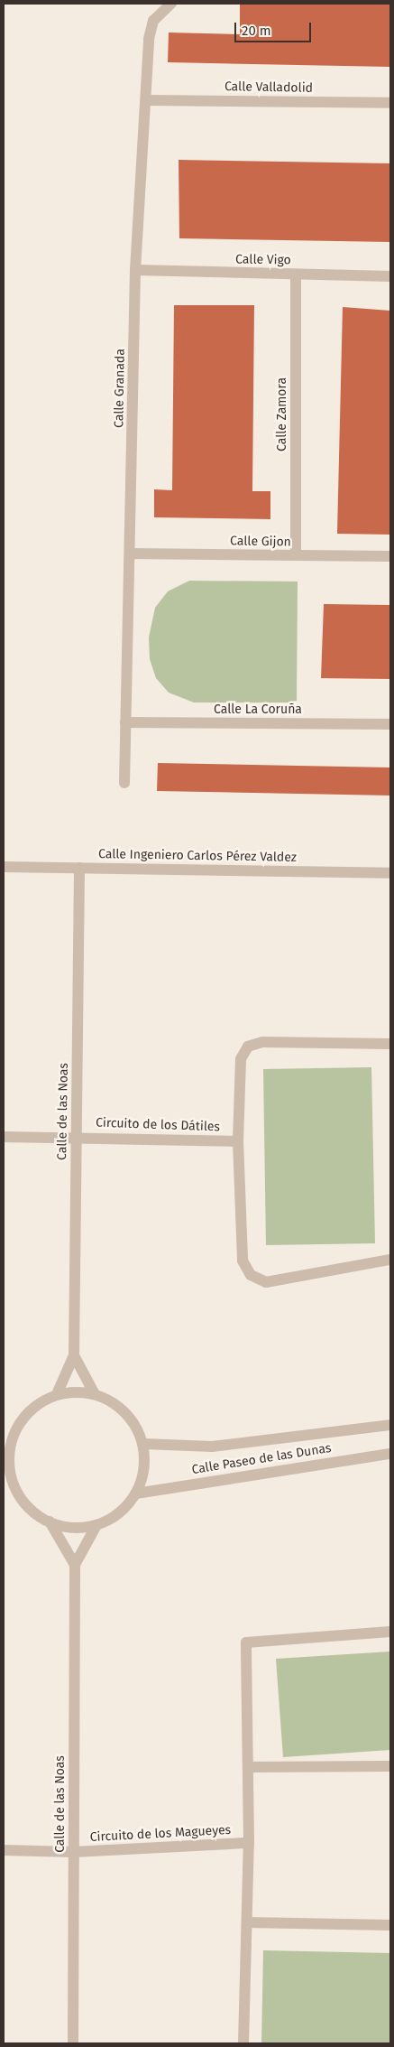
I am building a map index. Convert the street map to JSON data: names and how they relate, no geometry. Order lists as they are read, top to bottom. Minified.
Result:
{"streets":{"street":["Calle Valladolid","Calle Vigo","Calle Granada","Calle Zamora","Calle Gijon","Calle La Coruña","Calle Ingeniero Carlos Pérez Valdez","Calle de las Noas","Circuito de los Dátiles","Calle Paseo de las Dunas","Circuito de los Magueyes"]},"crossings":[["Calle Valladolid","Calle Granada"],["Calle Vigo","Calle Granada"],["Calle Vigo","Calle Zamora"],["Calle Granada","Calle Gijon"],["Calle Granada","Calle La Coruña"],["Calle Zamora","Calle Gijon"],["Calle Ingeniero Carlos Pérez Valdez","Calle de las Noas"],["Calle de las Noas","Circuito de los Dátiles"],["Calle de las Noas","Calle Paseo de las Dunas"],["Calle de las Noas","Circuito de los Magueyes"]],"scale_bar":"20 m"}
